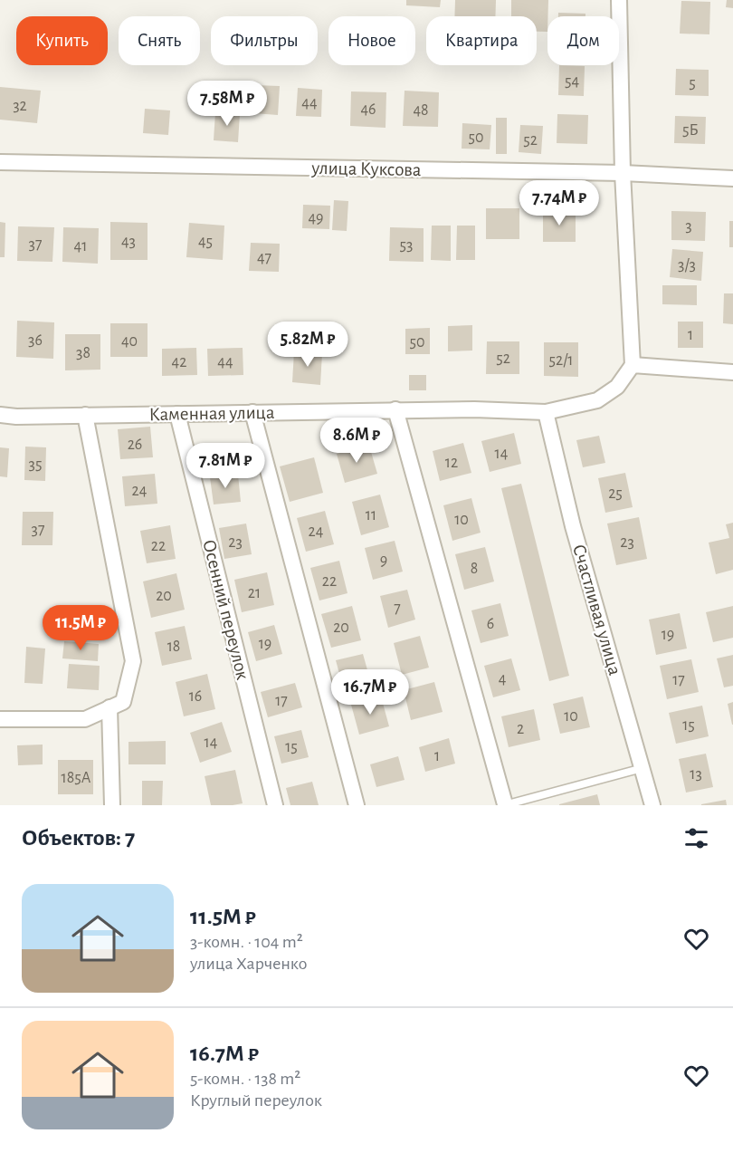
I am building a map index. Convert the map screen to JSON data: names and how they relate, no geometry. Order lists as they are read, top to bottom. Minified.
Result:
{"streets":{"street":["улица Куксова","Каменная улица","Осенний переулок","Счастливая улица"]},"crossings":[["Каменная улица","Осенний переулок"],["Каменная улица","Счастливая улица"]],"house_numbers":["54","5","44","32","46","48","5Б","50","52","49","3","43","45","37","53","41","47","3/3","1","36","40","50","38","52","52/1","42","44","26","14","12","35","24","25","11","10","37","24","23","23","22","9","8","22","21","20","7","6","20","19","19","18","4","17","16","17","10","15","2","14","15","1","13","185А"],"page":{"chip":["Купить","Снять","Фильтры","Новое","Квартира","Дом"],"price":["7.58M ₽","7.74M ₽","5.82M ₽","8.6M ₽","7.81M ₽","11.5M ₽","16.7M ₽"],"heading":"Объектов: 7","list":[{"name":"11.5M ₽","note":"3-комн. · 104 m² · улица Харченко"},{"name":"16.7M ₽","note":"5-комн. · 138 m² · Круглый переулок"}]}}
